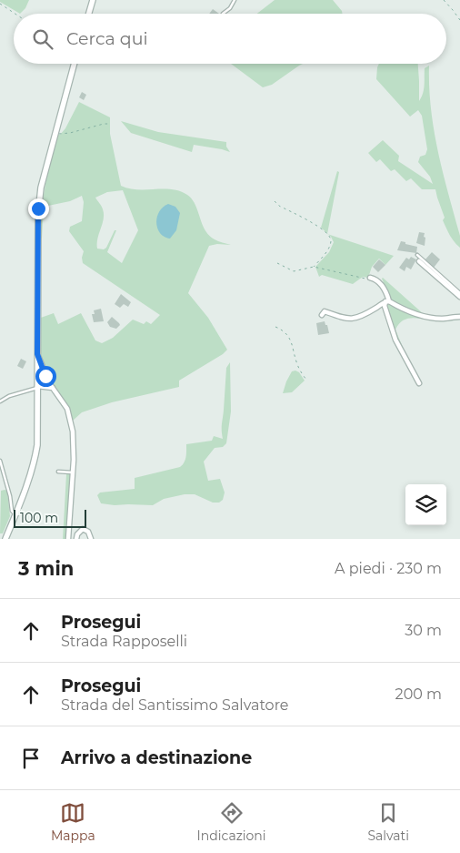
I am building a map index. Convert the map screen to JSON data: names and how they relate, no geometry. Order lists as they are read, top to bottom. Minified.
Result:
{"scale_bar":"100 m","page":{"search":"Cerca qui","scale":"100 m","heading":["3 min","A piedi · 230 m"],"list":[["Prosegui","Strada Rapposelli","30 m"],["Prosegui","Strada del Santissimo Salvatore","200 m"],"Arrivo a destinazione"],"nav":["Mappa","Indicazioni","Salvati"]}}
